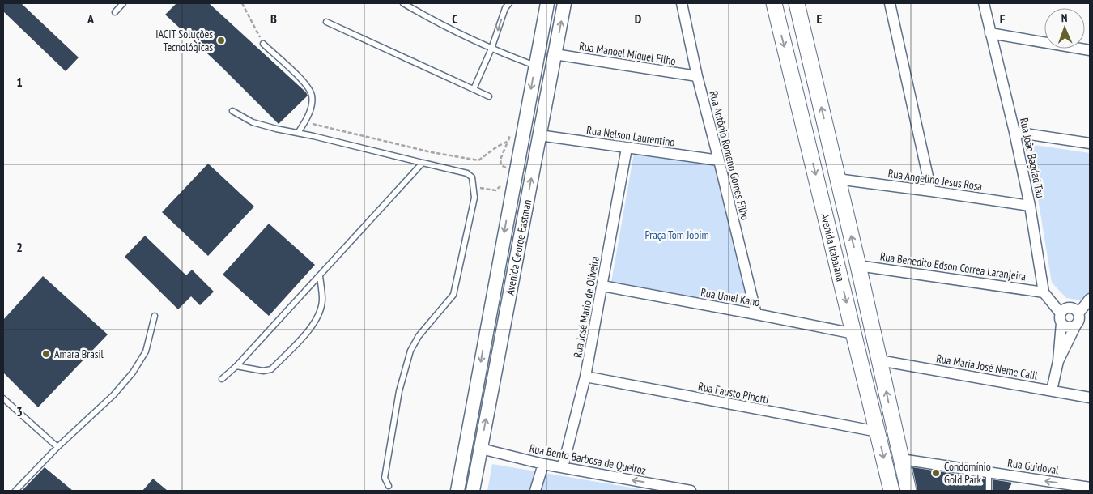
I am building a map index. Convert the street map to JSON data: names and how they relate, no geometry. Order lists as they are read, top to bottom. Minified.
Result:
{"streets":{"main road":["Avenida Itabaiana"],"street":["Rua Manoel Miguel Filho","Rua Nelson Laurentino","Rua Antônio Romeno Gomes Filho","Rua João Bagdad Tau","Rua Angelino Jesus Rosa","Avenida George Eastman","Rua Benedito Edson Correa Laranjeira","Rua Umei Kano","Rua José Mario de Oliveira","Rua Maria José Neme Calil","Rua Fausto Pinotti","Rua Bento Barbosa de Queiroz","Rua Guidoval"]},"crossings":[["Rua Manoel Miguel Filho","Rua Antônio Romeno Gomes Filho"],["Rua Manoel Miguel Filho","Avenida George Eastman"],["Rua Nelson Laurentino","Rua Antônio Romeno Gomes Filho"],["Rua Nelson Laurentino","Avenida George Eastman"],["Rua Nelson Laurentino","Rua José Mario de Oliveira"],["Rua Antônio Romeno Gomes Filho","Rua Umei Kano"],["Rua João Bagdad Tau","Rua Angelino Jesus Rosa"],["Rua João Bagdad Tau","Rua Benedito Edson Correa Laranjeira"],["Rua Angelino Jesus Rosa","Avenida Itabaiana"],["Avenida George Eastman","Rua Bento Barbosa de Queiroz"],["Avenida Itabaiana","Rua Benedito Edson Correa Laranjeira"],["Avenida Itabaiana","Rua Umei Kano"],["Avenida Itabaiana","Rua Maria José Neme Calil"],["Avenida Itabaiana","Rua Fausto Pinotti"],["Avenida Itabaiana","Rua Guidoval"],["Rua Umei Kano","Rua José Mario de Oliveira"],["Rua José Mario de Oliveira","Rua Fausto Pinotti"],["Rua José Mario de Oliveira","Rua Bento Barbosa de Queiroz"]],"one_way":["Rua Bento Barbosa de Queiroz","Rua Guidoval"],"parks":["Praça Tom Jobim"],"places":["IACIT Soluções Tecnológicas","Amara Brasil","Condomínio Gold Park"],"north":"top","grid":{"columns":["A","B","C","D","E","F"],"rows":["1","2","3"]}}
